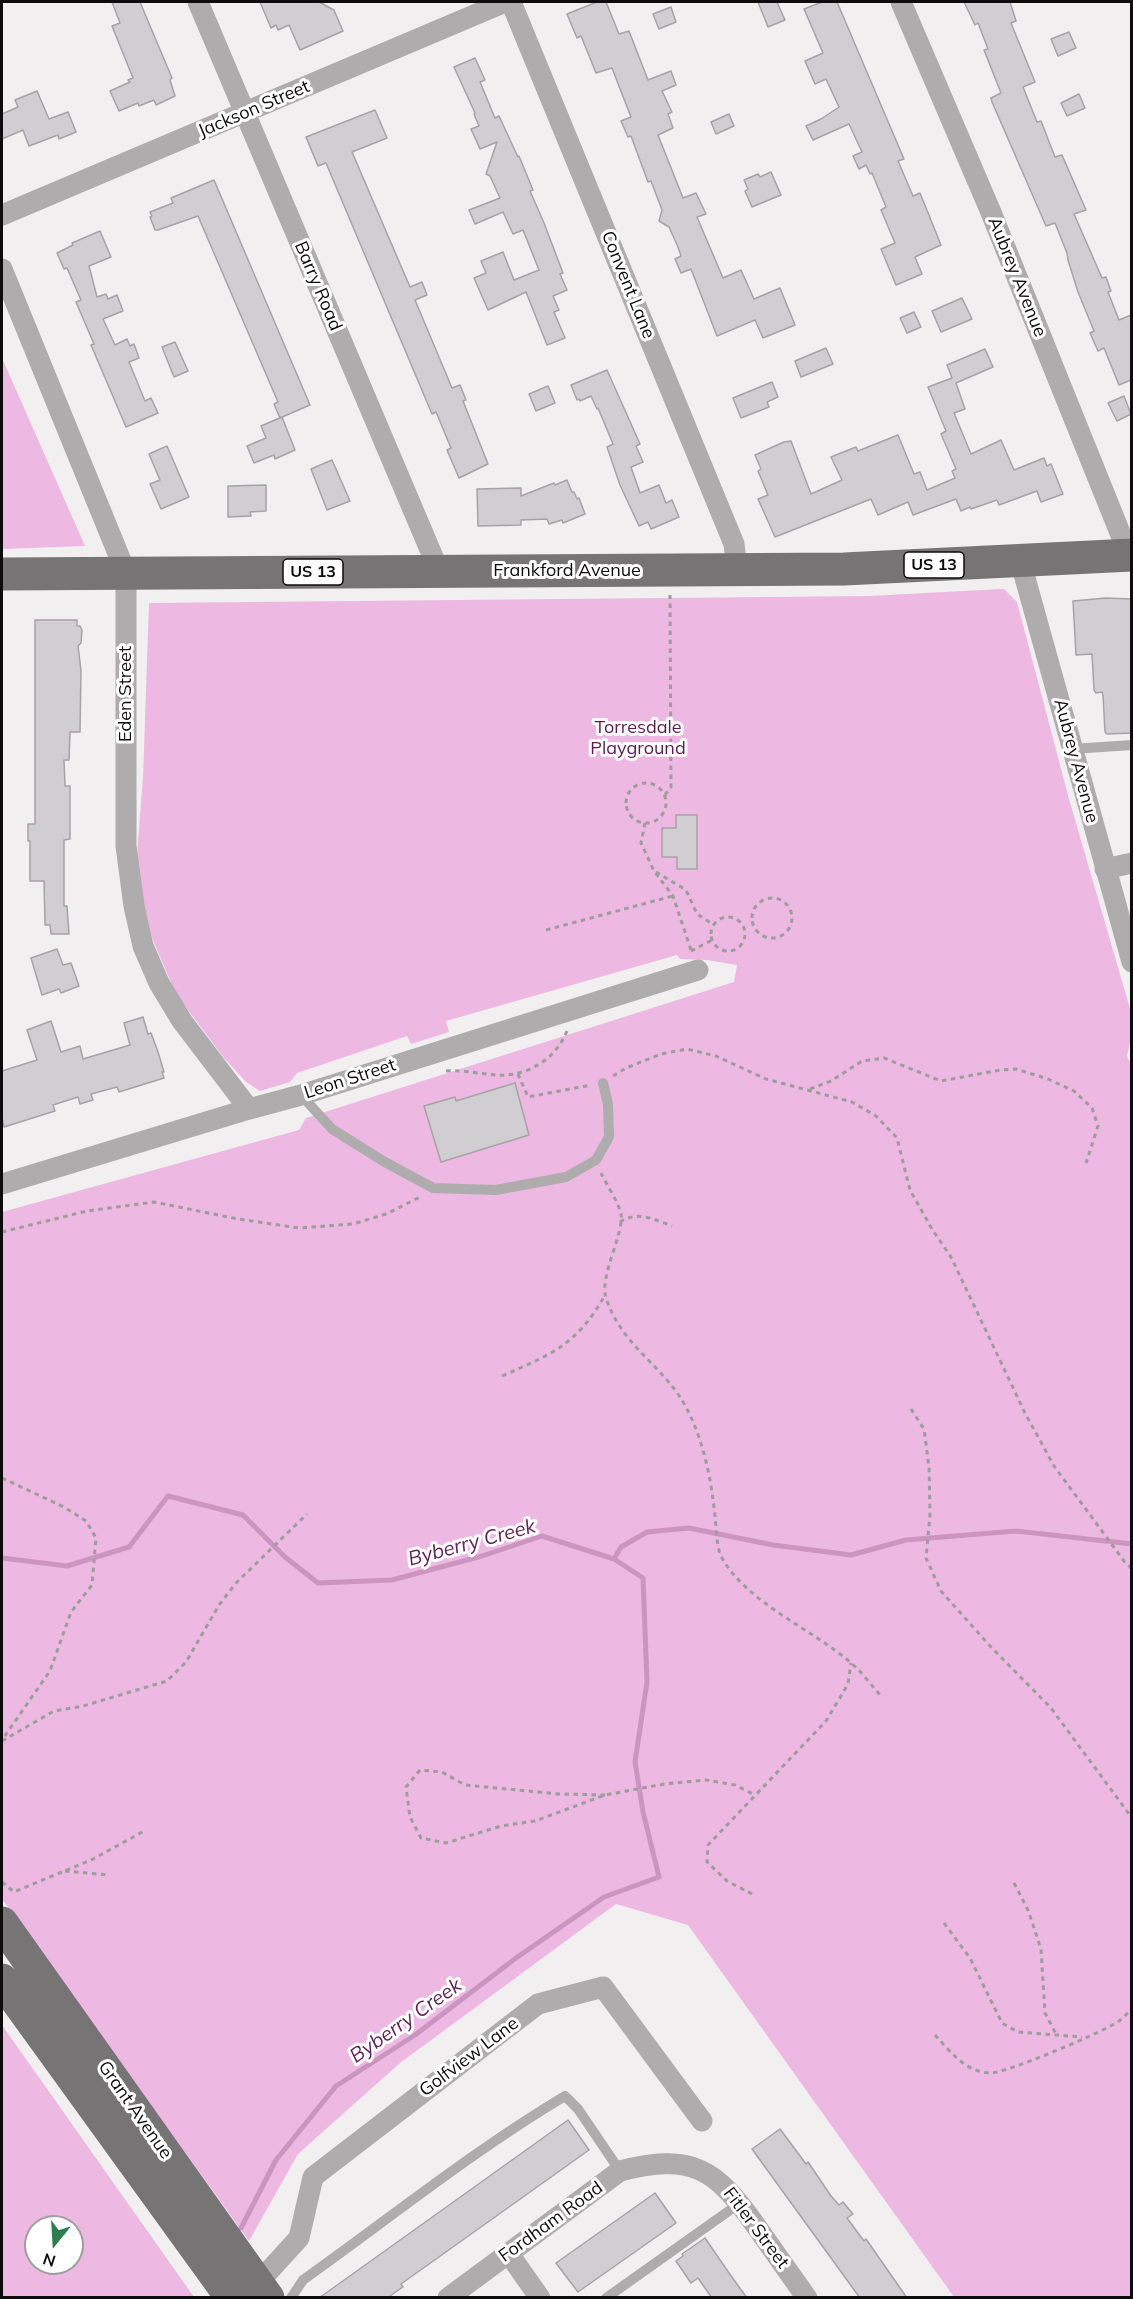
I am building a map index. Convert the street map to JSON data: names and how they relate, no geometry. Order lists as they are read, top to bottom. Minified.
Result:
{"streets":{"main road":["US 13","Frankford Avenue","Grant Avenue"],"street":["Jackson Street","Aubrey Avenue","Convent Lane","Barry Road","Eden Street","Leon Street","Golfview Lane","Fordham Road","Fitler Street"]},"crossings":[["Jackson Street","Barry Road"],["Aubrey Avenue","Frankford Avenue"],["Convent Lane","Frankford Avenue"],["Barry Road","Frankford Avenue"],["Frankford Avenue","Eden Street"],["Eden Street","Leon Street"],["Golfview Lane","Grant Avenue"],["Fordham Road","Fitler Street"]],"water":["Byberry Creek"],"parks":["Torresdale Playground"],"north":"bottom"}
